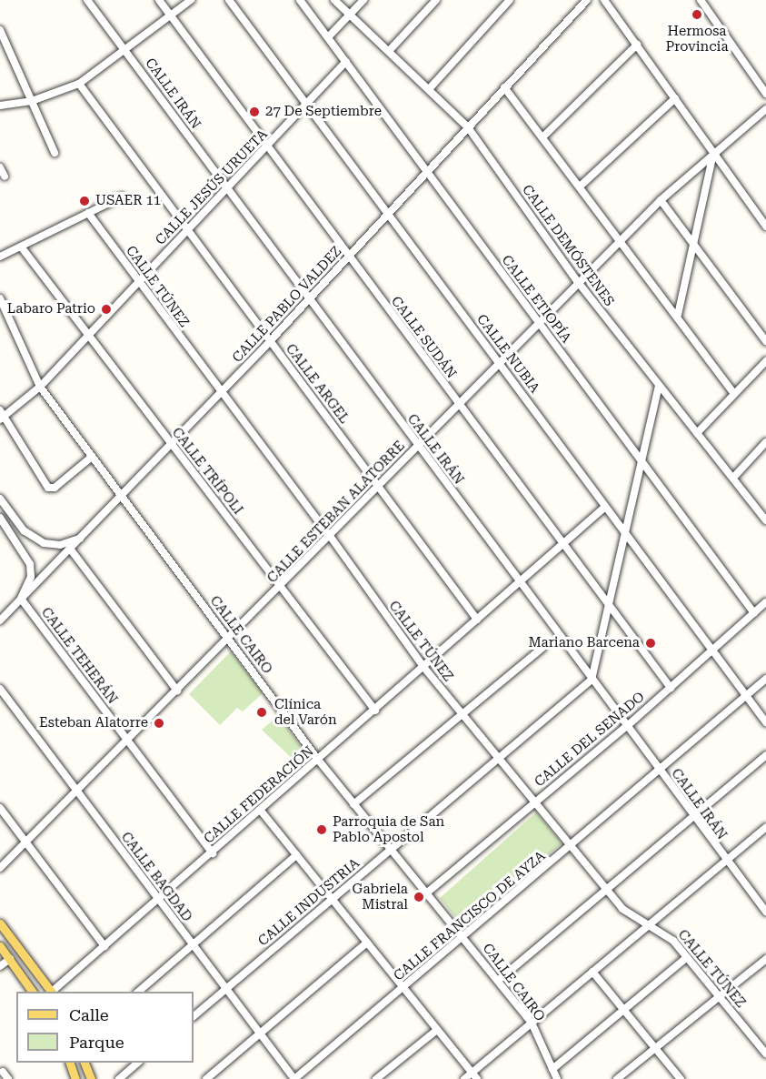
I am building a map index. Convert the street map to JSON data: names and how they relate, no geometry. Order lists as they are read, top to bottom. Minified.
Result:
{"streets":{"street":["CALLE IRÁN","CALLE JESÚS URUETA","CALLE DEMÓSTENES","CALLE TÚNEZ","CALLE ETIOPÍA","CALLE PABLO VALDEZ","CALLE SUDÁN","CALLE NUBIA","CALLE ARGEL","CALLE TRÍPOLI","CALLE ESTEBAN ALATORRE","CALLE CAIRO","CALLE TEHERÁN","CALLE DEL SENADO","CALLE FEDERACIÓN","CALLE BAGDAD","CALLE INDUSTRIA","CALLE FRANCISCO DE AYZA"]},"crossings":[["CALLE IRÁN","CALLE JESÚS URUETA"],["CALLE IRÁN","CALLE PABLO VALDEZ"],["CALLE IRÁN","CALLE ESTEBAN ALATORRE"],["CALLE IRÁN","CALLE DEL SENADO"],["CALLE IRÁN","CALLE FEDERACIÓN"],["CALLE IRÁN","CALLE INDUSTRIA"],["CALLE IRÁN","CALLE FRANCISCO DE AYZA"],["CALLE JESÚS URUETA","CALLE TÚNEZ"],["CALLE JESÚS URUETA","CALLE ETIOPÍA"],["CALLE JESÚS URUETA","CALLE SUDÁN"],["CALLE JESÚS URUETA","CALLE NUBIA"],["CALLE JESÚS URUETA","CALLE ARGEL"],["CALLE JESÚS URUETA","CALLE TRÍPOLI"],["CALLE JESÚS URUETA","CALLE CAIRO"],["CALLE DEMÓSTENES","CALLE PABLO VALDEZ"],["CALLE DEMÓSTENES","CALLE ESTEBAN ALATORRE"],["CALLE TÚNEZ","CALLE PABLO VALDEZ"],["CALLE TÚNEZ","CALLE ESTEBAN ALATORRE"],["CALLE TÚNEZ","CALLE DEL SENADO"],["CALLE TÚNEZ","CALLE FEDERACIÓN"],["CALLE TÚNEZ","CALLE INDUSTRIA"],["CALLE TÚNEZ","CALLE FRANCISCO DE AYZA"],["CALLE ETIOPÍA","CALLE PABLO VALDEZ"],["CALLE ETIOPÍA","CALLE ESTEBAN ALATORRE"],["CALLE ETIOPÍA","CALLE DEL SENADO"],["CALLE PABLO VALDEZ","CALLE SUDÁN"],["CALLE PABLO VALDEZ","CALLE NUBIA"],["CALLE PABLO VALDEZ","CALLE ARGEL"],["CALLE PABLO VALDEZ","CALLE TRÍPOLI"],["CALLE PABLO VALDEZ","CALLE CAIRO"],["CALLE PABLO VALDEZ","CALLE TEHERÁN"],["CALLE SUDÁN","CALLE ESTEBAN ALATORRE"],["CALLE SUDÁN","CALLE DEL SENADO"],["CALLE SUDÁN","CALLE FEDERACIÓN"],["CALLE NUBIA","CALLE ESTEBAN ALATORRE"],["CALLE NUBIA","CALLE DEL SENADO"],["CALLE NUBIA","CALLE FEDERACIÓN"],["CALLE NUBIA","CALLE FRANCISCO DE AYZA"],["CALLE ARGEL","CALLE ESTEBAN ALATORRE"],["CALLE ARGEL","CALLE FEDERACIÓN"],["CALLE TRÍPOLI","CALLE ESTEBAN ALATORRE"],["CALLE TRÍPOLI","CALLE FEDERACIÓN"],["CALLE ESTEBAN ALATORRE","CALLE CAIRO"],["CALLE ESTEBAN ALATORRE","CALLE TEHERÁN"],["CALLE ESTEBAN ALATORRE","CALLE BAGDAD"],["CALLE CAIRO","CALLE DEL SENADO"],["CALLE CAIRO","CALLE FEDERACIÓN"],["CALLE CAIRO","CALLE INDUSTRIA"],["CALLE CAIRO","CALLE FRANCISCO DE AYZA"],["CALLE TEHERÁN","CALLE FEDERACIÓN"],["CALLE FEDERACIÓN","CALLE BAGDAD"],["CALLE BAGDAD","CALLE INDUSTRIA"],["CALLE BAGDAD","CALLE FRANCISCO DE AYZA"]],"places":["Hermosa Provincia","27 De Septiembre","USAER 11","Labaro Patrio","Mariano Barcena","Clínica del Varón","Esteban Alatorre","Parroquia de San Pablo Apostol","Gabriela Mistral"],"legend":["Calle","Parque"]}
